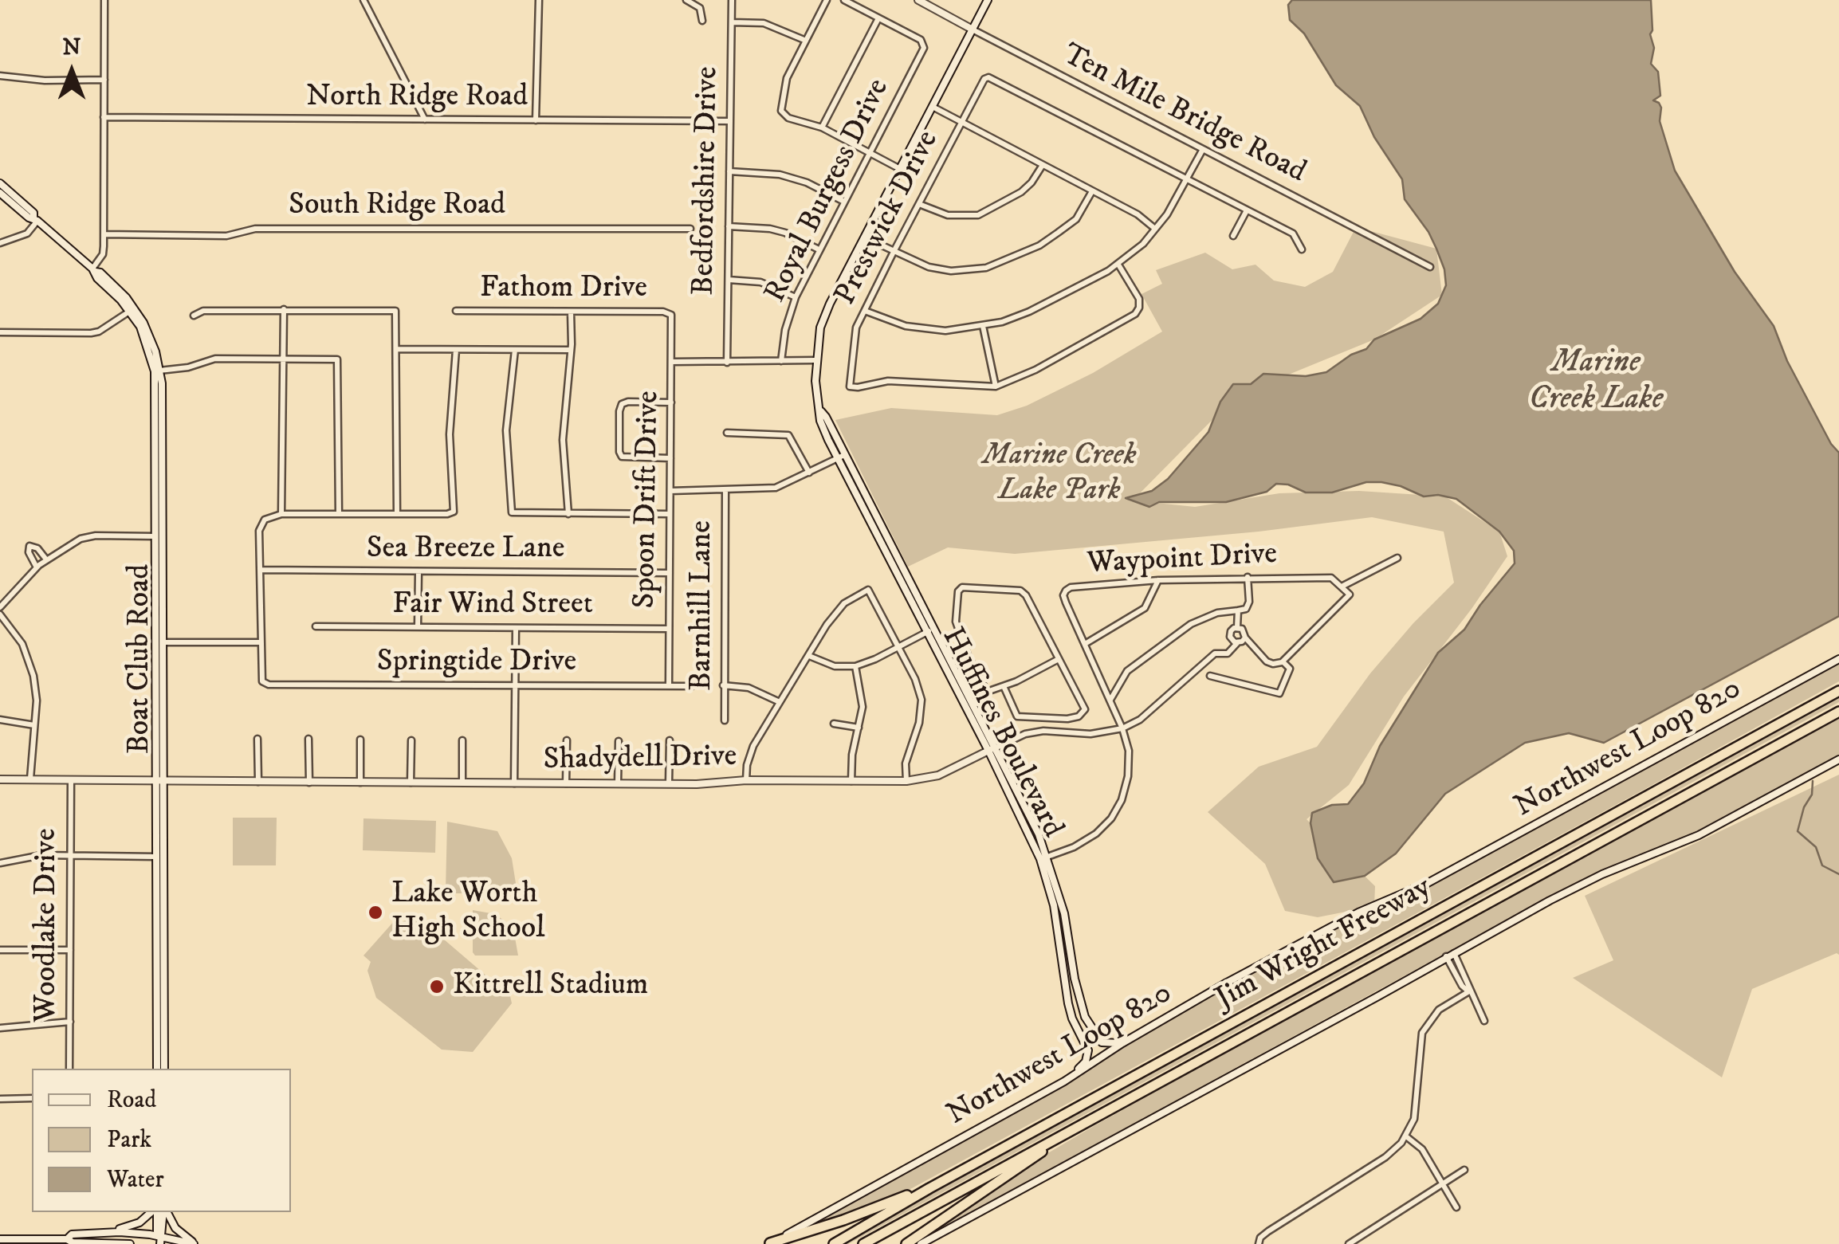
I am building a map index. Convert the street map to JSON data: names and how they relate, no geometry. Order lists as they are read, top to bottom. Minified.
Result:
{"streets":{"highway":["Jim Wright Freeway"],"main road":["Ten Mile Bridge Road","Boat Club Road","Huffines Boulevard","Northwest Loop 820","Shadydell Drive"],"street":["North Ridge Road","Bedfordshire Drive","Royal Burgess Drive","South Ridge Road","Prestwick Drive","Fathom Drive","Spoon Drift Drive","Sea Breeze Lane","Waypoint Drive","Fair Wind Street","Barnhill Lane","Springtide Drive","Woodlake Drive"]},"crossings":[["North Ridge Road","Bedfordshire Drive"],["Ten Mile Bridge Road","Huffines Boulevard"],["Fathom Drive","Spoon Drift Drive"],["Spoon Drift Drive","Sea Breeze Lane"],["Spoon Drift Drive","Fair Wind Street"],["Spoon Drift Drive","Springtide Drive"],["Waypoint Drive","Huffines Boulevard"],["Waypoint Drive","Shadydell Drive"],["Boat Club Road","Shadydell Drive"],["Huffines Boulevard","Northwest Loop 820"],["Huffines Boulevard","Shadydell Drive"],["Shadydell Drive","Woodlake Drive"]],"water":["Marine Creek Lake"],"parks":["Marine Creek Lake Park"],"places":["Lake Worth High School","Kittrell Stadium"],"legend":["Road","Park","Water"],"north":"top"}
